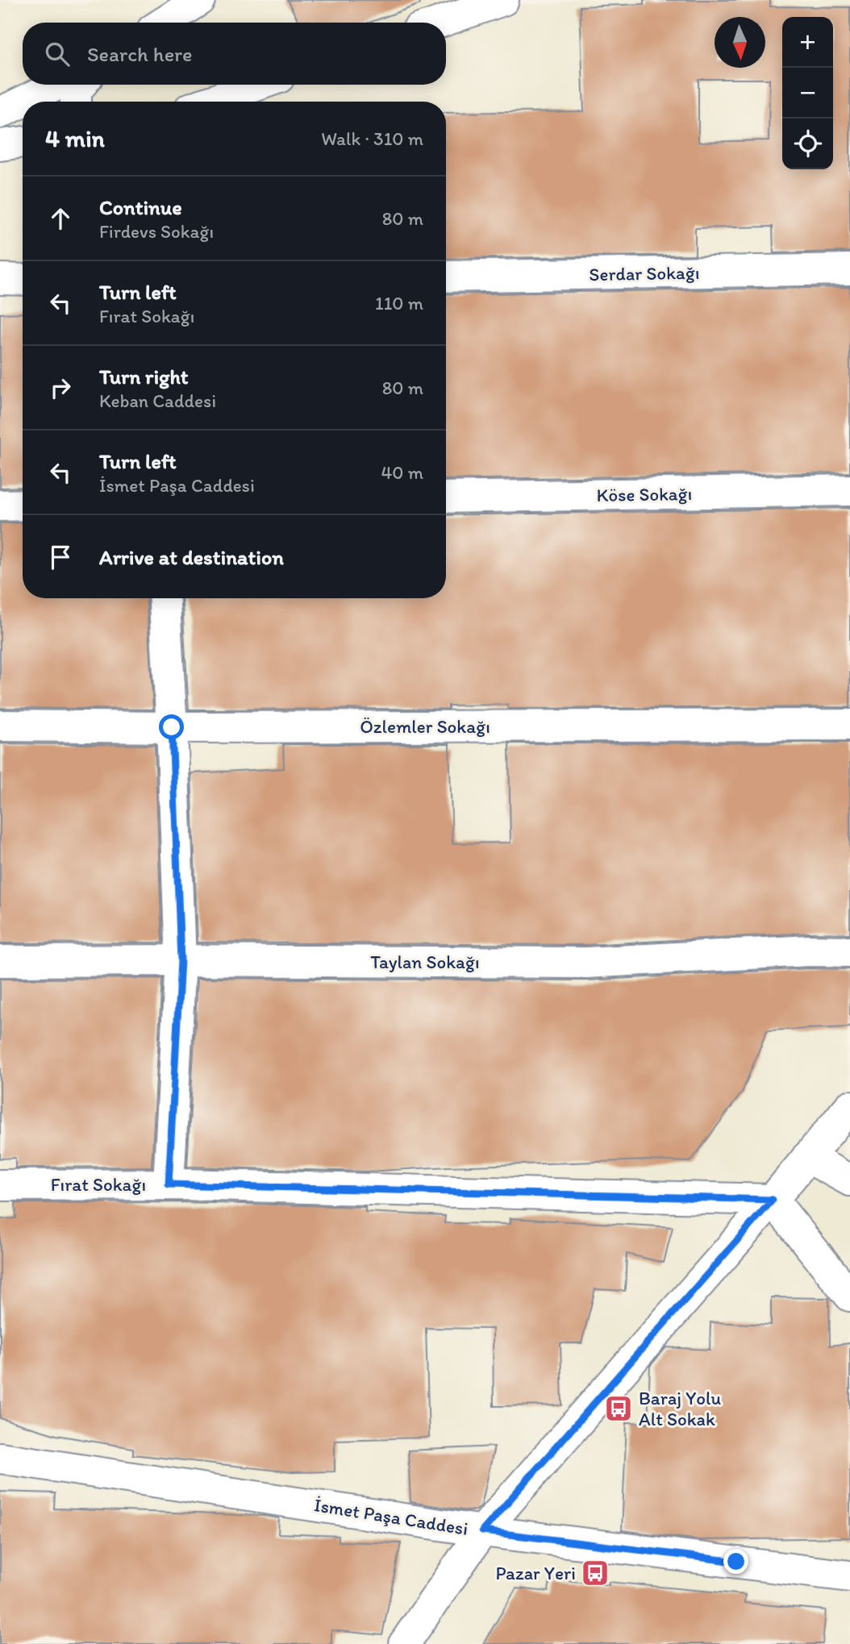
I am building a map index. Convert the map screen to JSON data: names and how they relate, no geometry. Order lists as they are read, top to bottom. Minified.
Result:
{"streets":{"street":["Serdar Sokağı","Köse Sokağı","Özlemler Sokağı","Taylan Sokağı","Fırat Sokağı","İsmet Paşa Caddesi"]},"places":{"bus stop":["Baraj Yolu Alt Sokak","Pazar Yeri"]},"north":"bottom","page":{"map_buttons":["+","−"],"search":"Search here","heading":["4 min","Walk · 310 m"],"list":[["Continue","Firdevs Sokağı","80 m"],["Turn left","Fırat Sokağı","110 m"],["Turn right","Keban Caddesi","80 m"],["Turn left","İsmet Paşa Caddesi","40 m"],"Arrive at destination"]}}
